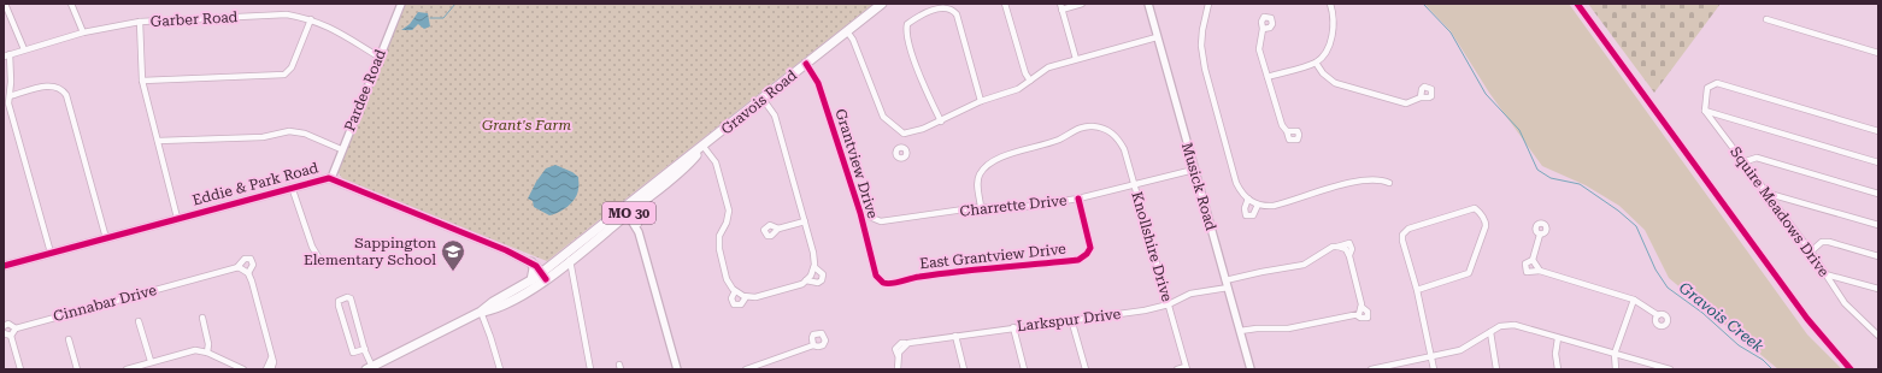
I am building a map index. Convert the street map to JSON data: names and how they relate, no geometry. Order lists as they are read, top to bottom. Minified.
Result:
{"streets":{"main road":["Gravois Road","MO 30"],"street":["Garber Road","Pardee Road","Grantview Drive","Eddie & Park Road","Musick Road","Charrette Drive","Squire Meadows Drive","Knollshire Drive","East Grantview Drive","Cinnabar Drive","Larkspur Drive"]},"crossings":[["Garber Road","Pardee Road"],["Pardee Road","Eddie & Park Road"],["Gravois Road","Grantview Drive"],["Gravois Road","Eddie & Park Road"],["Grantview Drive","Charrette Drive"],["Grantview Drive","East Grantview Drive"],["Musick Road","Charrette Drive"],["Musick Road","Larkspur Drive"],["Charrette Drive","Knollshire Drive"],["Charrette Drive","East Grantview Drive"],["Knollshire Drive","Larkspur Drive"]],"water":["Gravois Creek"],"parks":["Grant's Farm"],"places":{"school or university":["Sappington Elementary School"]}}
